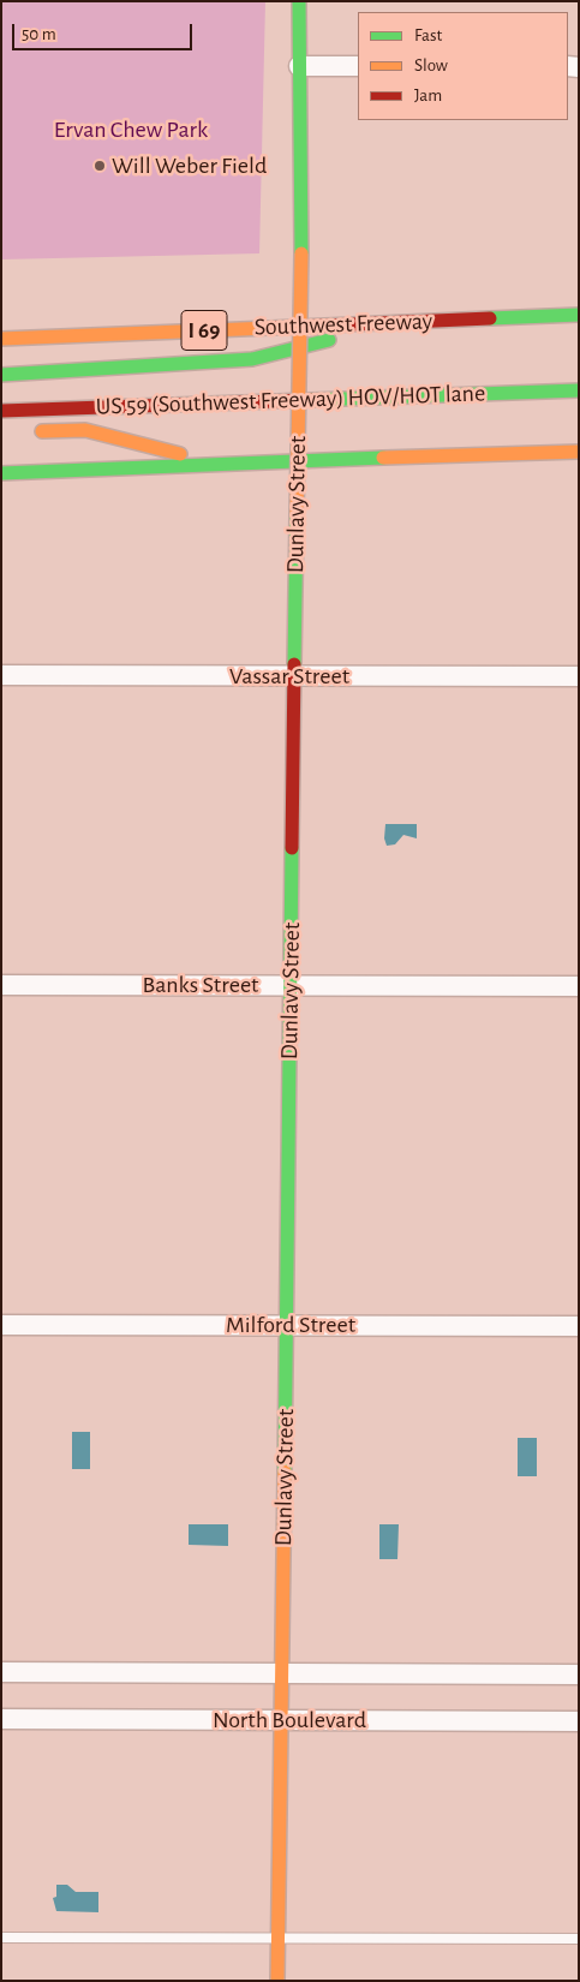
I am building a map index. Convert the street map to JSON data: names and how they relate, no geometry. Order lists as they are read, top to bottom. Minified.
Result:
{"streets":{"main road":["Southwest Freeway","I 69","US 59 (Southwest Freeway) HOV/HOT lane","Dunlavy Street"],"street":["Vassar Street","Banks Street","Milford Street","North Boulevard"]},"crossings":[["Dunlavy Street","Vassar Street"],["Dunlavy Street","Banks Street"],["Dunlavy Street","Milford Street"],["Dunlavy Street","North Boulevard"]],"parks":["Ervan Chew Park"],"places":["Will Weber Field"],"legend":["Fast","Slow","Jam"],"scale_bar":"50 m"}
